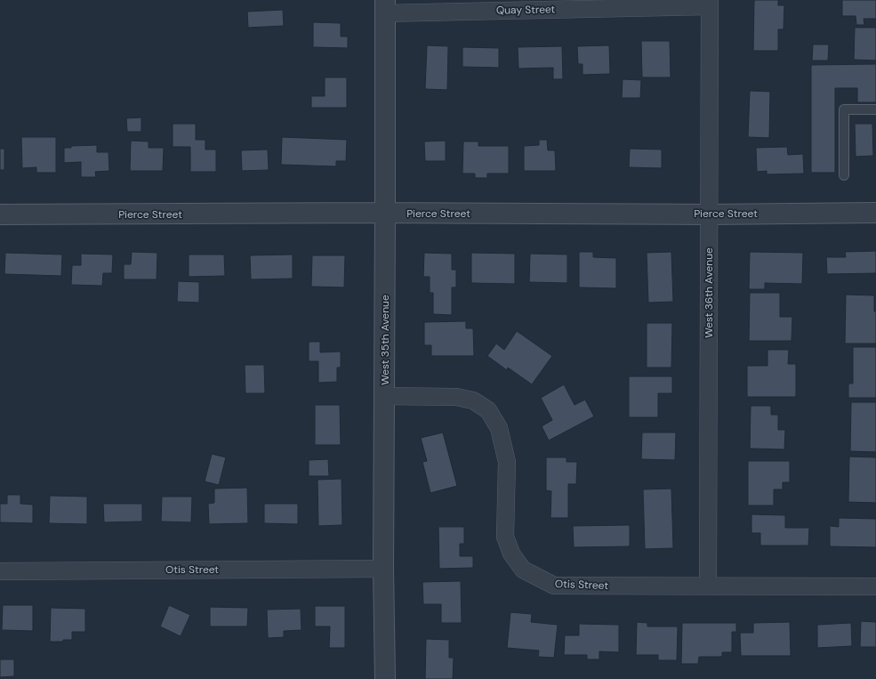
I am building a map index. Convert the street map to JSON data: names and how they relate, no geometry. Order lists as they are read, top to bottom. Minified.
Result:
{"streets":{"street":["Quay Street","Pierce Street","West 36th Avenue","West 35th Avenue","Otis Street"]},"crossings":[["Quay Street","West 36th Avenue"],["Quay Street","West 35th Avenue"],["Pierce Street","West 36th Avenue"],["Pierce Street","West 35th Avenue"],["West 36th Avenue","Otis Street"],["West 35th Avenue","Otis Street"]]}
